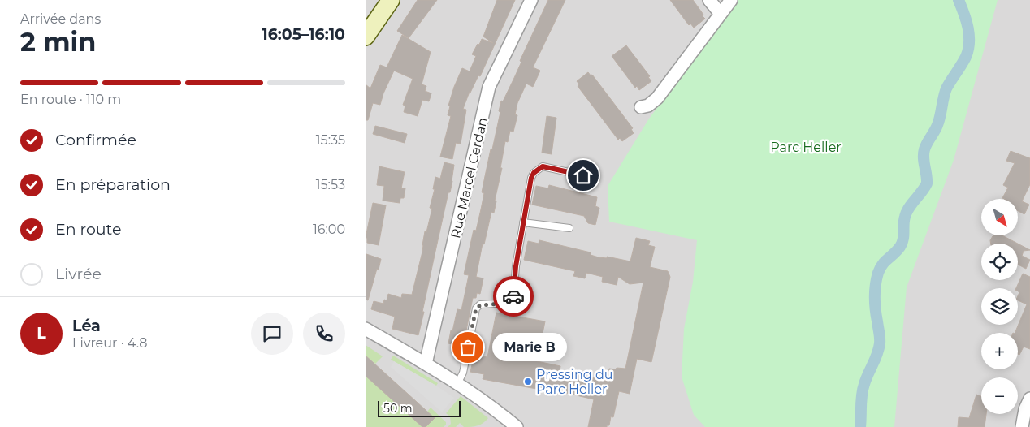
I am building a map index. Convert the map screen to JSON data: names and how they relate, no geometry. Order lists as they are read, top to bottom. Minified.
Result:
{"streets":{"street":["Rue Marcel Cerdan"]},"parks":["Parc Heller"],"places":["Marie B","Pressing du Parc Heller"],"scale_bar":"50 m","north":"bottom right","page":{"heading":["2 min","Arrivée dans","16:05–16:10"],"panel":["Léa","Livreur · 4.8"],"bar":"En route · 110 m","list":[["Confirmée","15:35"],["En préparation","15:53"],["En route","16:00"],"Livrée"],"map_buttons":["+","−"],"round":"L","bubble":"Marie B","scale":"50 m"}}
